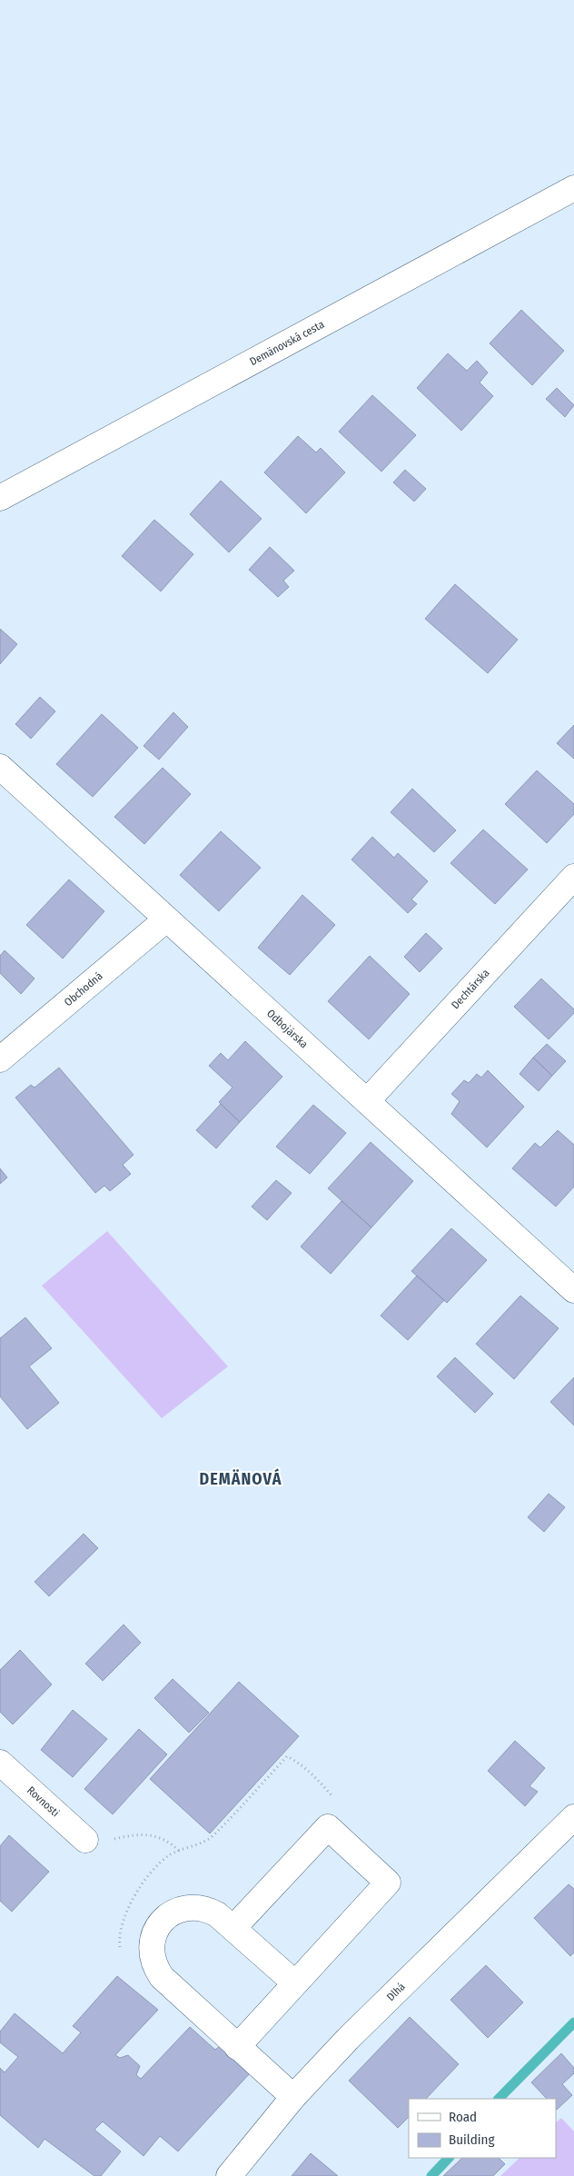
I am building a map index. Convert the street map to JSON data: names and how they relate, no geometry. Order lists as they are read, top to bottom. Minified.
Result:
{"streets":{"street":["Demänovská cesta","Dechtárska","Obchodná","Odbojárska","Rovnosti","Dlhá"]},"crossings":[["Dechtárska","Odbojárska"],["Obchodná","Odbojárska"]],"districts":["DEMÄNOVÁ"],"legend":["Road","Building"]}
